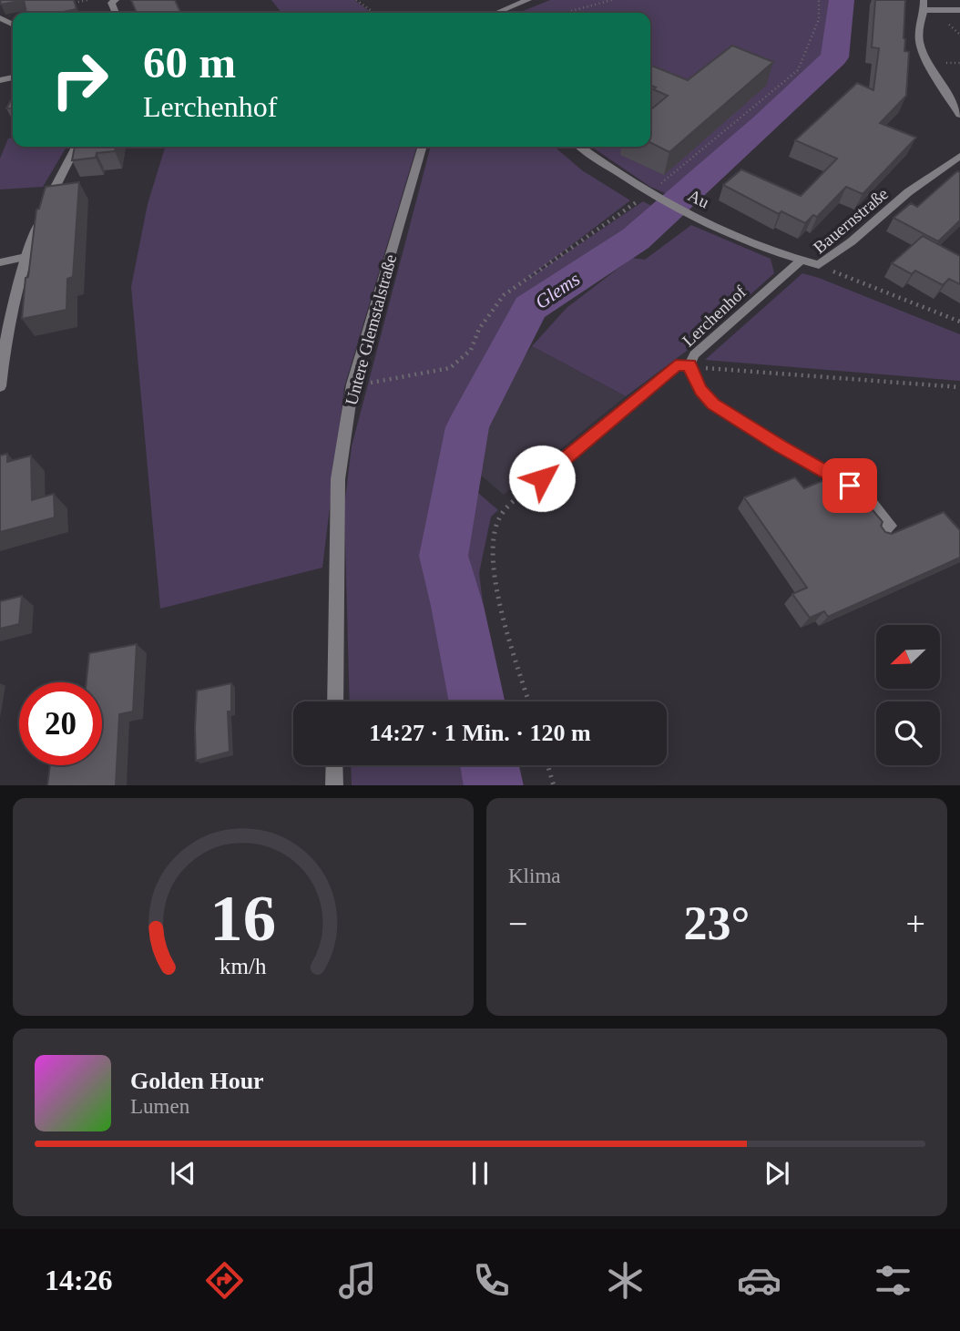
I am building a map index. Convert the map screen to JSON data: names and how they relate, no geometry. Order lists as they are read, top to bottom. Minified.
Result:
{"streets":{"street":["Au","Bauernstraße","Untere Glemstalstraße"],"lane":["Lerchenhof"]},"crossings":[["Au","Bauernstraße"],["Au","Lerchenhof"]],"water":["Glems"],"north":"bottom left","page":{"turn":["60 m","Lerchenhof"],"limit":"20","trip":"14:27 · 1 Min. · 120 m","tile":"Klima","heat":["−","23°","+"],"song":["Golden Hour","Lumen"],"tabs":"14:26","gauge":["16","km/h"]}}
